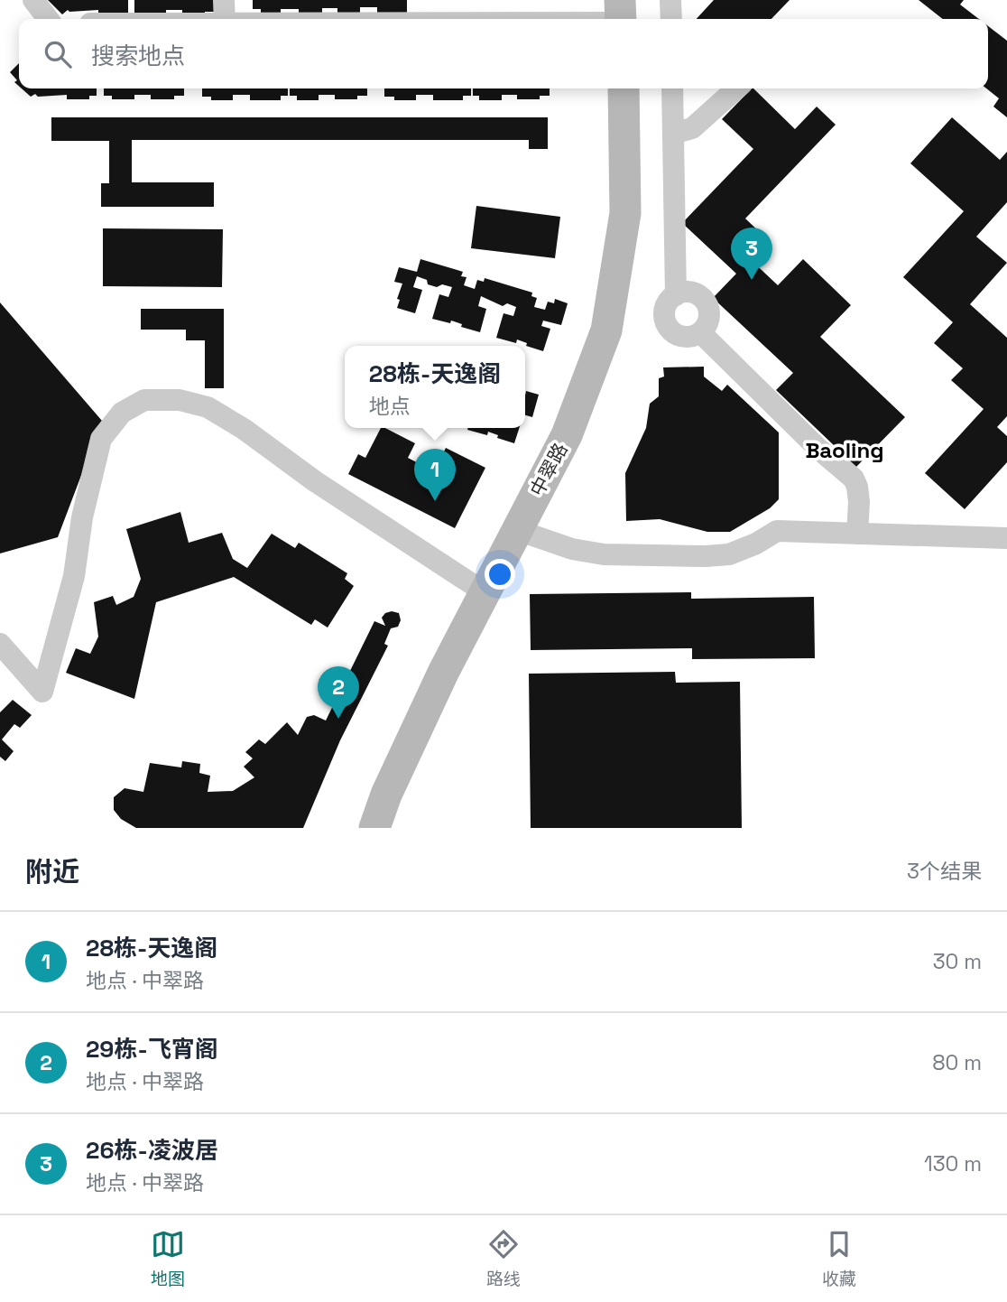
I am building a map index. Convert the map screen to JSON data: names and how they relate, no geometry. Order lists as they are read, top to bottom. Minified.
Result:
{"streets":{"main road":["中翠路"]},"districts":["Baoling"],"page":{"search":"搜索地点","pins":["3","1","2"],"popup":["28栋-天逸阁","地点"],"heading":["附近","3个结果"],"list":[{"mark":"1","name":"28栋-天逸阁","note":"地点 · 中翠路","value":"30 m"},{"mark":"2","name":"29栋-飞宵阁","note":"地点 · 中翠路","value":"80 m"},{"mark":"3","name":"26栋-凌波居","note":"地点 · 中翠路","value":"130 m"}],"nav":["地图","路线","收藏"]}}
